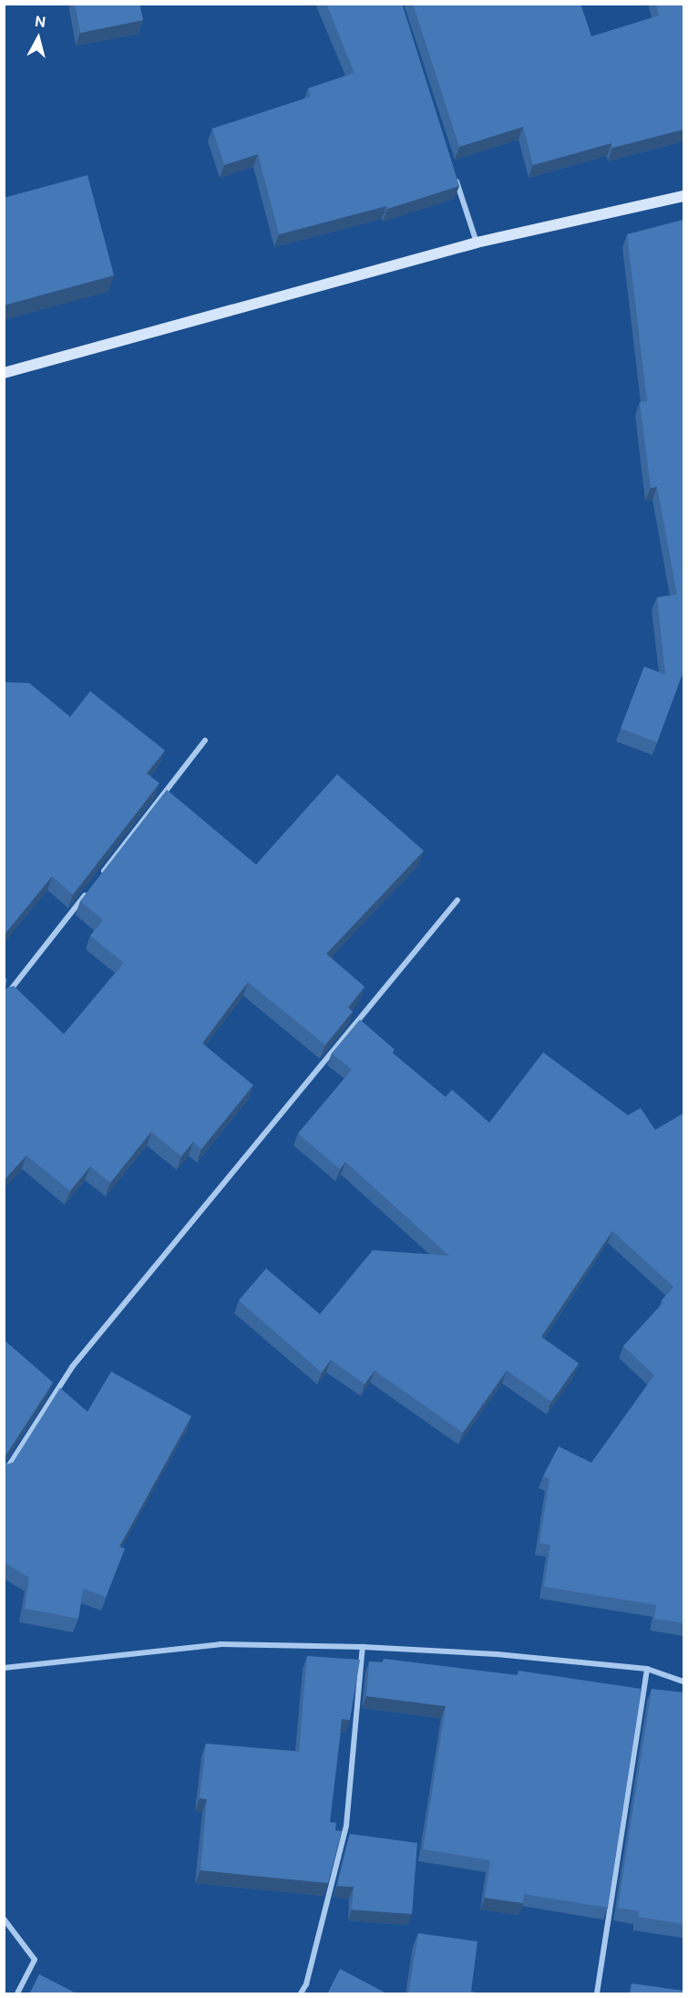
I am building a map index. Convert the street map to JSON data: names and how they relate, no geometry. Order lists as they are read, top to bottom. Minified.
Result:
{"north":"top"}
